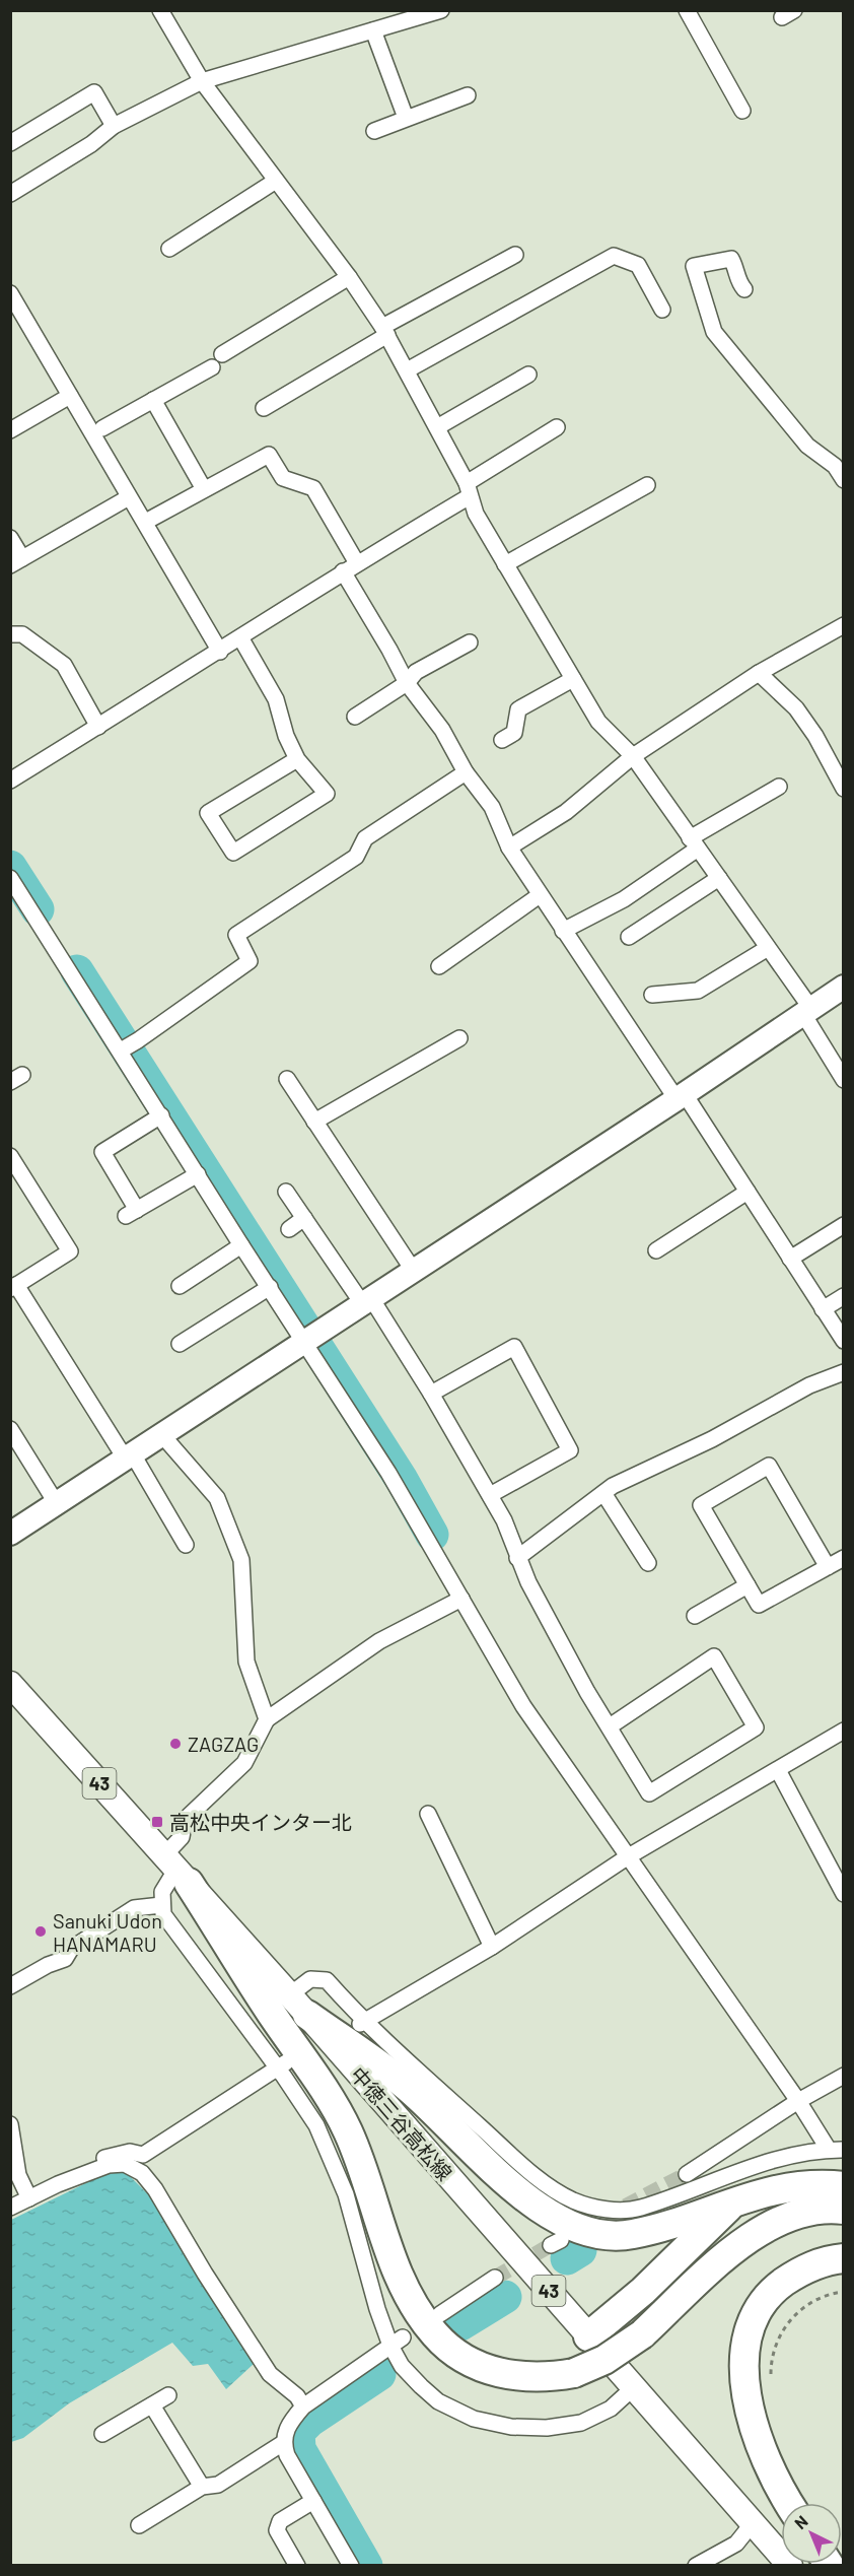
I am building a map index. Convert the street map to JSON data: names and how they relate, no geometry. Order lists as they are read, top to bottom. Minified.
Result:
{"streets":{"main road":["43","中徳三谷高松線"]},"places":{"other":["ZAGZAG","Sanuki Udon HANAMARU"],"transit":["高松中央インター北"]},"north":"top left"}
